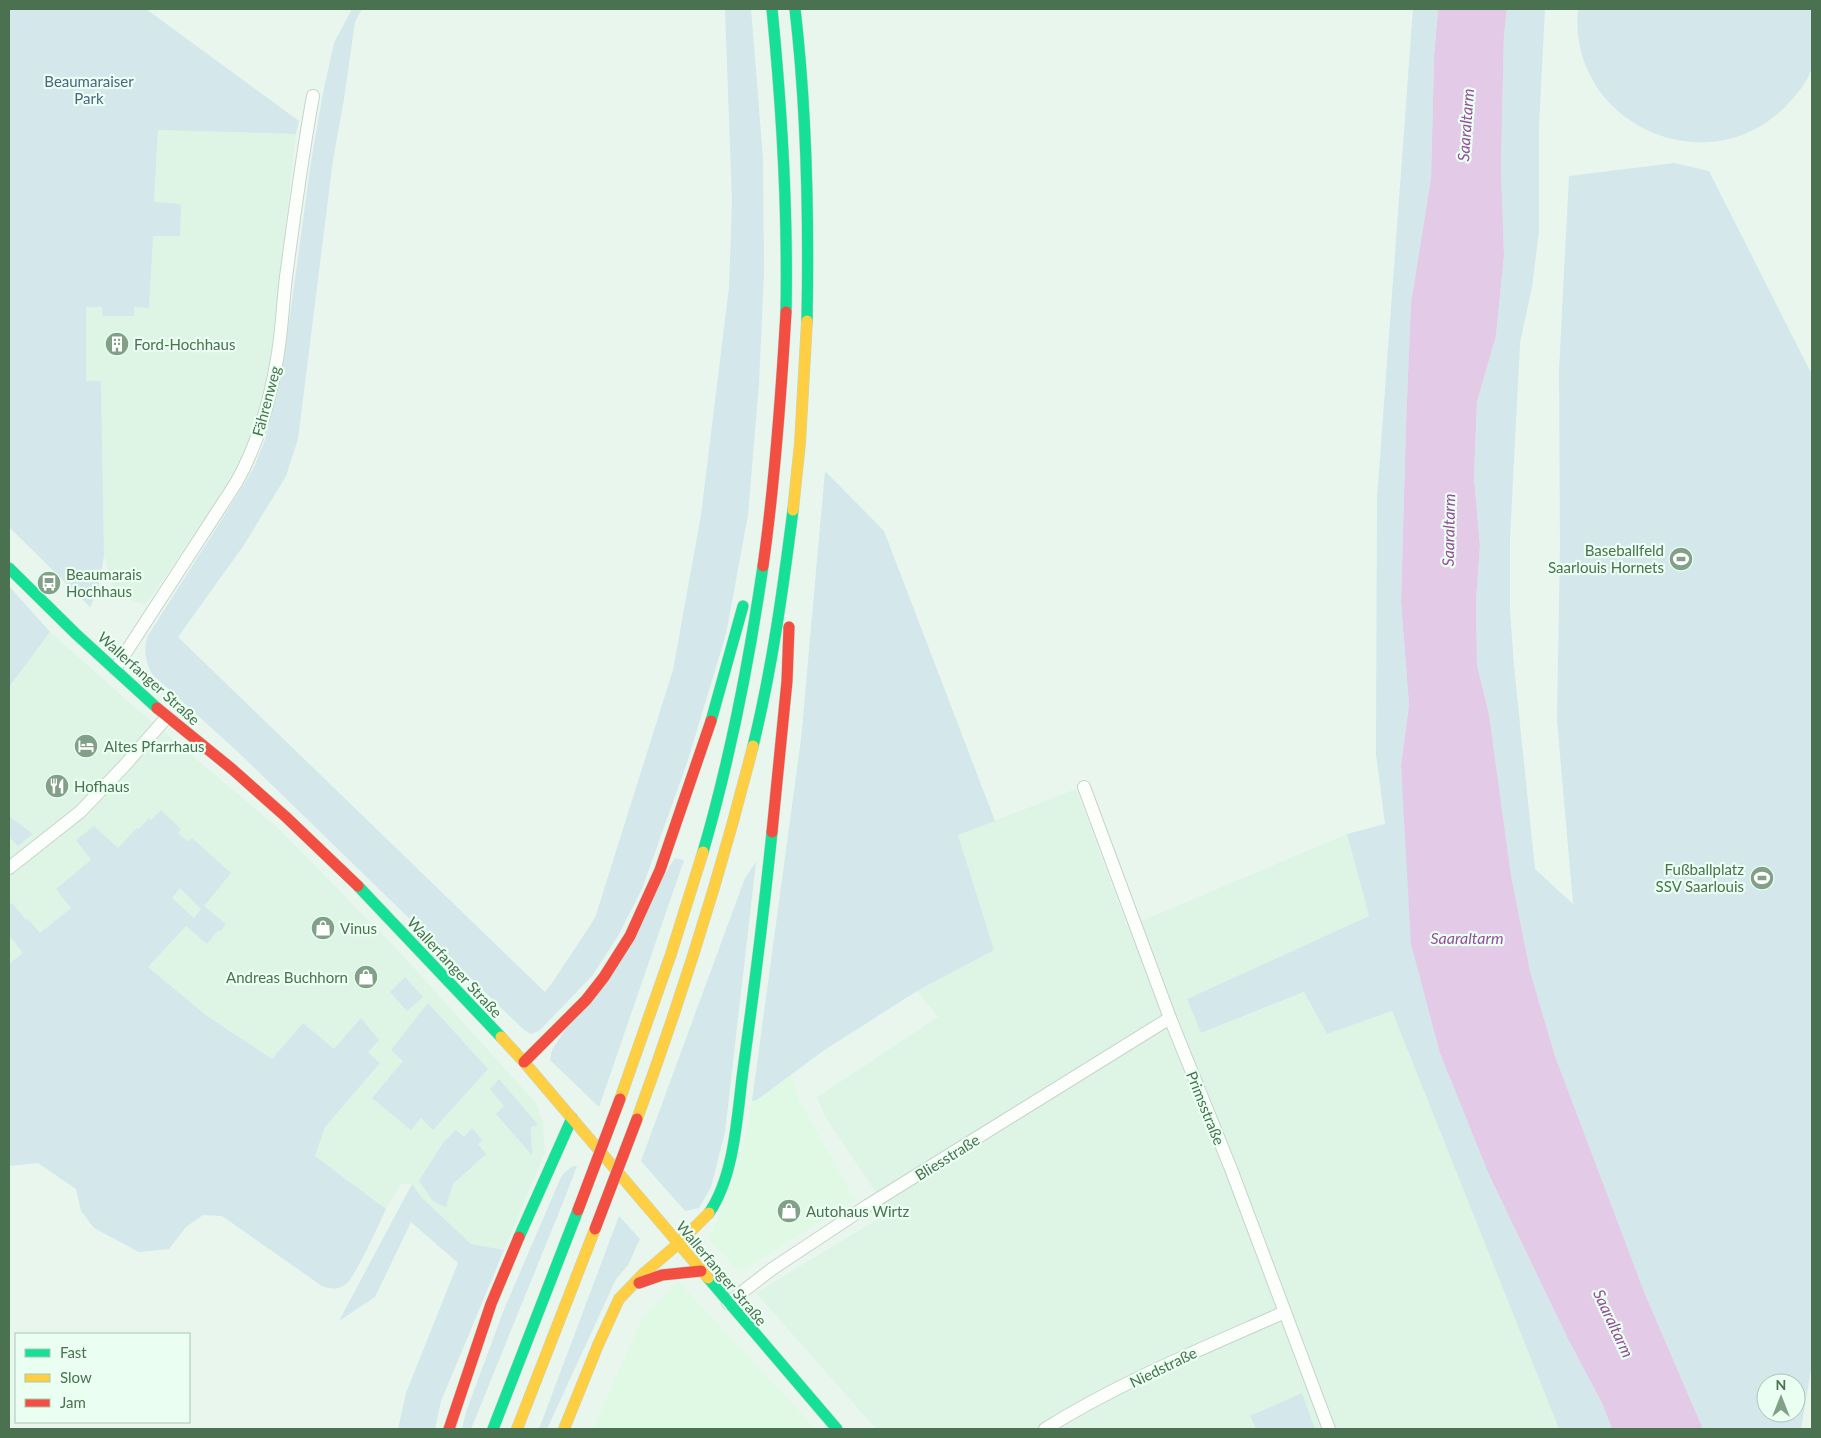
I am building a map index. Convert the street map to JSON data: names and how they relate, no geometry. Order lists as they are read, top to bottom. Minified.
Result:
{"streets":{"main road":["Wallerfanger Straße"],"street":["Fährenweg","Primsstraße","Bliesstraße","Niedstraße"]},"crossings":[["Fährenweg","Wallerfanger Straße"],["Wallerfanger Straße","Bliesstraße"],["Primsstraße","Bliesstraße"],["Primsstraße","Niedstraße"]],"water":["Saaraltarm"],"parks":["Beaumaraiser Park"],"places":{"building":["Ford-Hochhaus"],"sports":["Baseballfeld Saarlouis Hornets","Fußballplatz SSV Saarlouis"],"bus stop":["Beaumarais Hochhaus"],"hotel":["Altes Pfarrhaus"],"restaurant":["Hofhaus"],"shop":["Vinus","Andreas Buchhorn","Autohaus Wirtz"]},"legend":["Fast","Slow","Jam"],"north":"top"}
